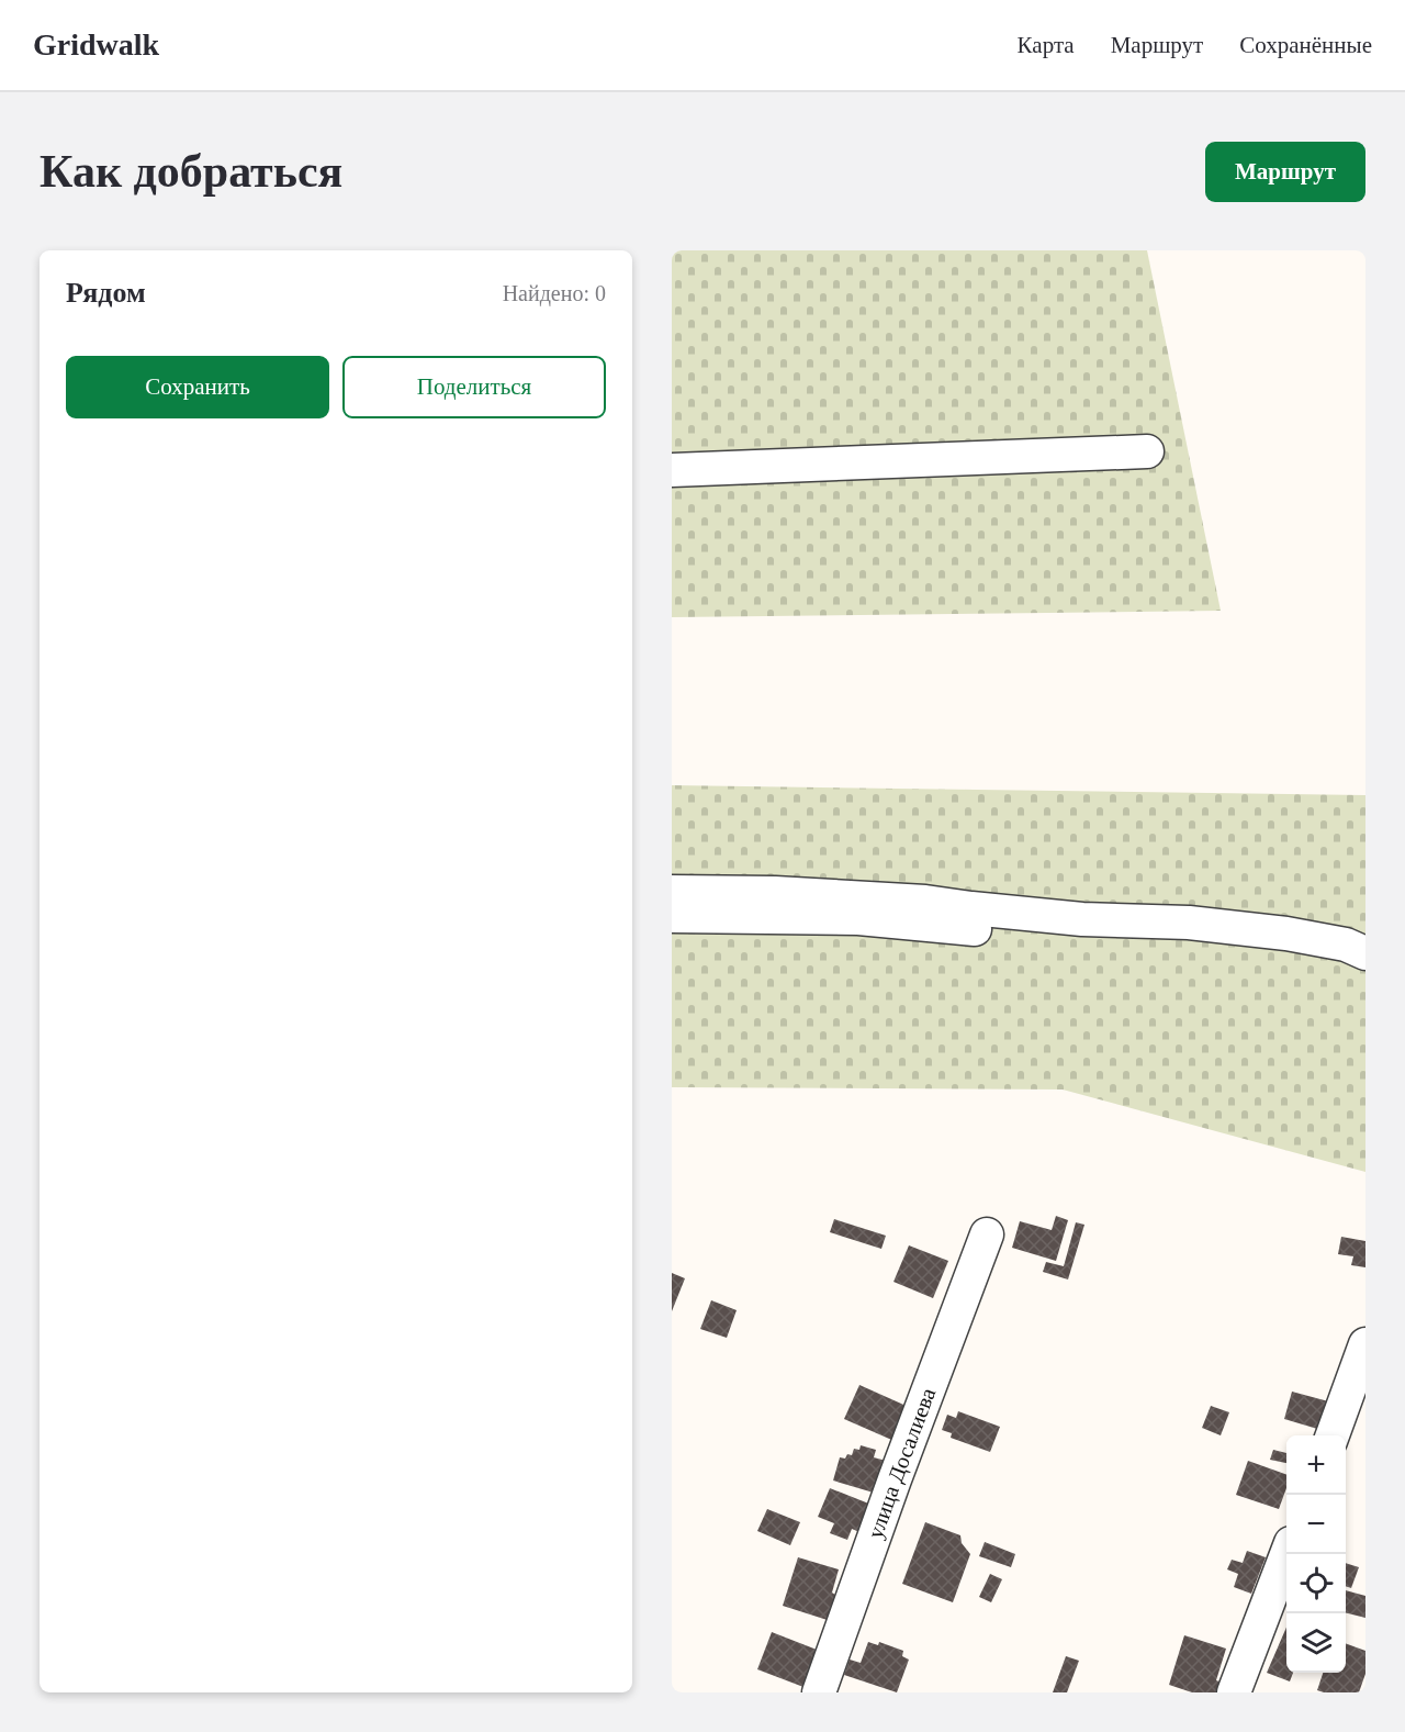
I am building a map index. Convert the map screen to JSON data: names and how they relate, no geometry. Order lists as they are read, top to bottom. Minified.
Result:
{"streets":{"street":["улица Досалиева"]},"page":{"header":"Gridwalk","nav":["Карта","Маршрут","Сохранённые"],"buttons":["Маршрут",["Сохранить","Поделиться"]],"title":"Как добраться","heading":["Рядом","Найдено: 0"],"map_buttons":["+","−"]}}
